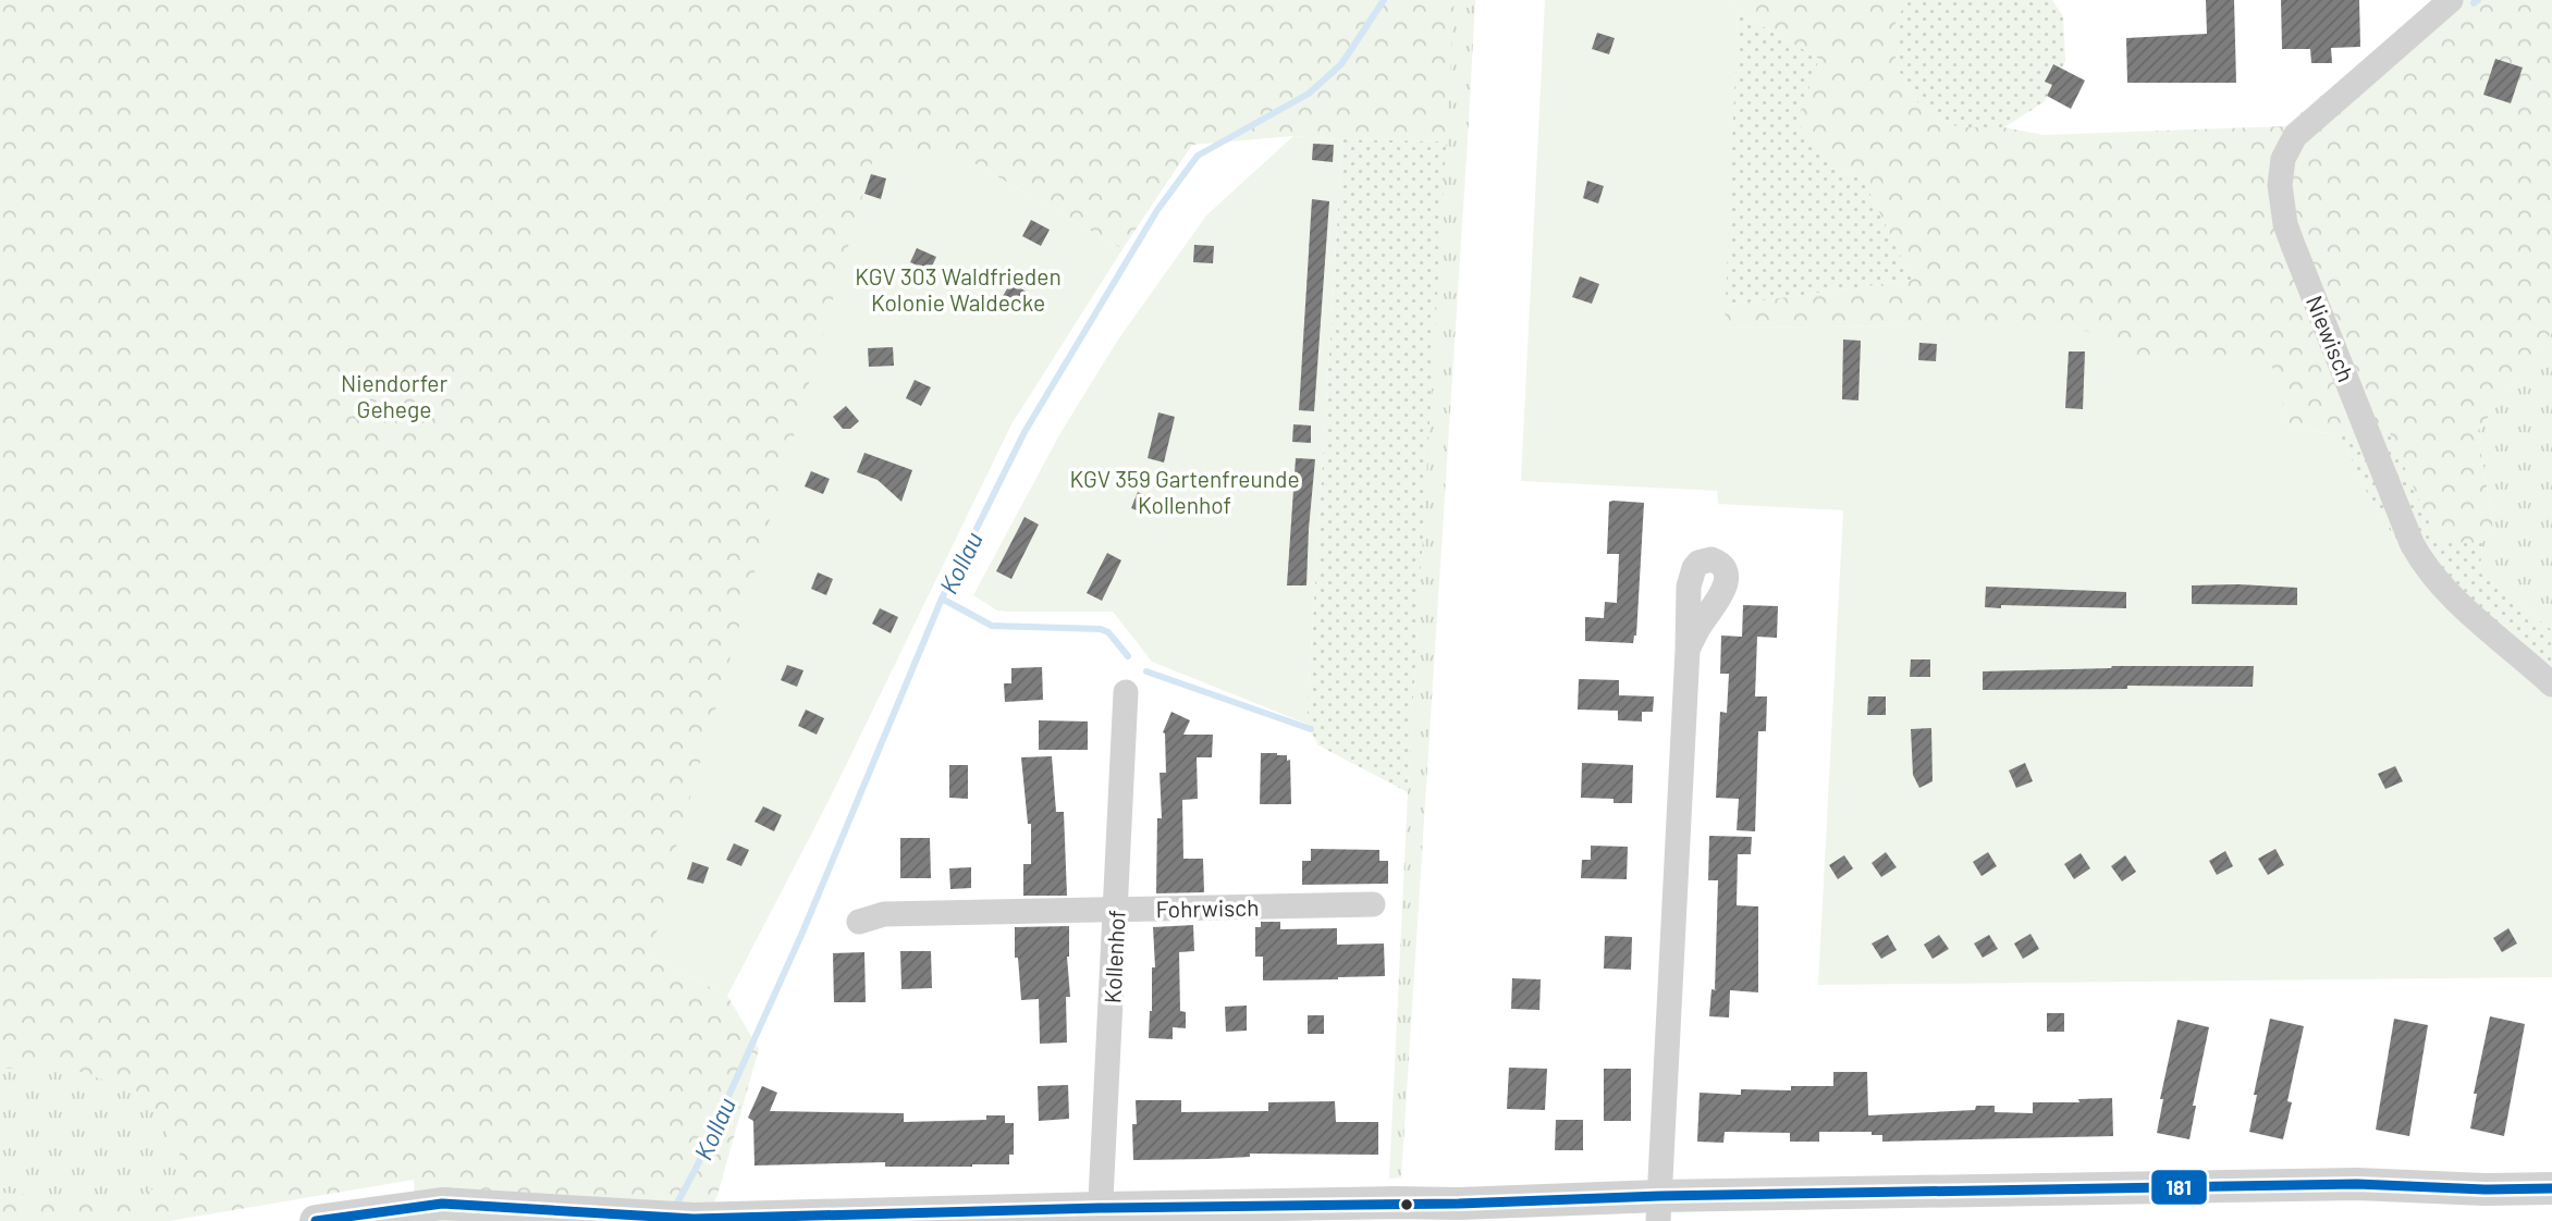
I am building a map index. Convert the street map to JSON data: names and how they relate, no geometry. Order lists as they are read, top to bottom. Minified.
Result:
{"streets":{"street":["Niewisch","Fohrwisch","Kollenhof"]},"crossings":[["Fohrwisch","Kollenhof"]],"water":["Kollau"],"parks":["KGV 303 Waldfrieden Kolonie Waldecke","Niendorfer Gehege","KGV 359 Gartenfreunde Kollenhof"],"lines":["transit line 181"]}
